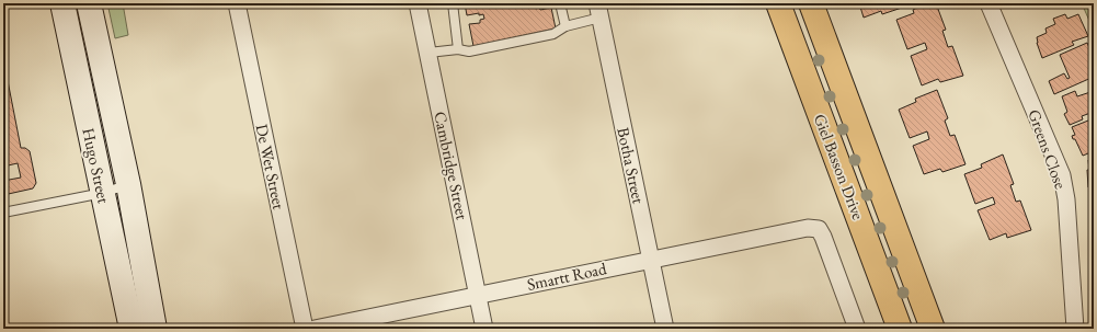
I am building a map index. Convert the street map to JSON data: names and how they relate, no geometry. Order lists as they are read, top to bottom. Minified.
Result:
{"streets":{"main road":["Giel Basson Drive"],"street":["Greens Close","Hugo Street","Cambridge Street","Botha Street","De Wet Street","Smartt Road"]},"crossings":[["Cambridge Street","Smartt Road"],["Botha Street","Smartt Road"]]}
